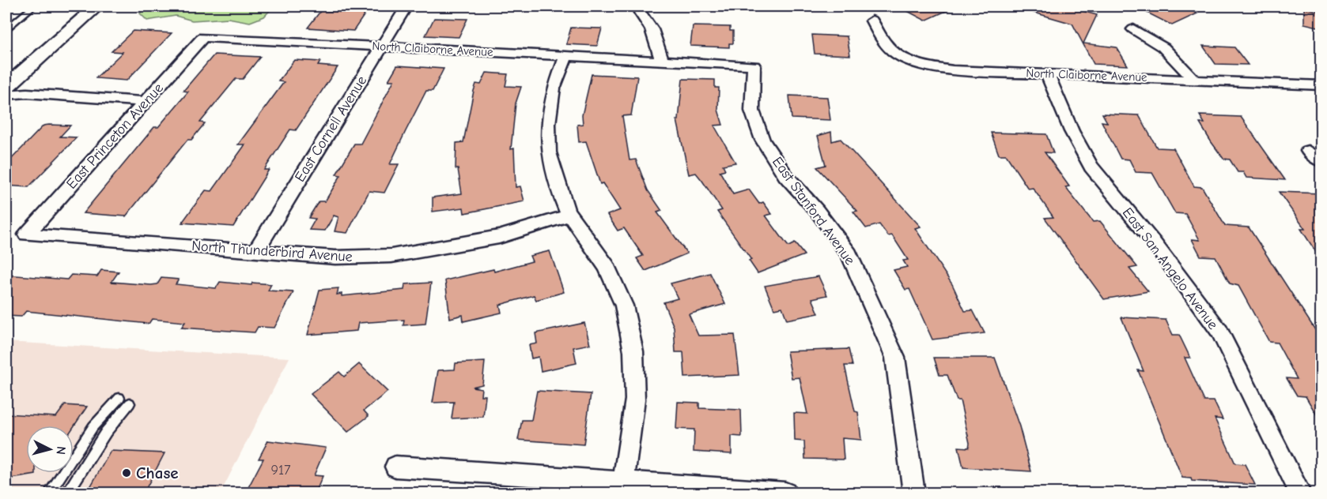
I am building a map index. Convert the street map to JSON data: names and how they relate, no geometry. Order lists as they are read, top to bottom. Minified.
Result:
{"streets":{"street":["North Claiborne Avenue","East Cornell Avenue","East Princeton Avenue","East Stanford Avenue","North Thunderbird Avenue","East San Angelo Avenue"]},"crossings":[["North Claiborne Avenue","East Cornell Avenue"],["North Claiborne Avenue","East Princeton Avenue"],["North Claiborne Avenue","East Stanford Avenue"],["North Claiborne Avenue","East San Angelo Avenue"],["East Cornell Avenue","North Thunderbird Avenue"],["East Princeton Avenue","North Thunderbird Avenue"]],"places":["Chase"],"house_numbers":["917"],"north":"right"}
